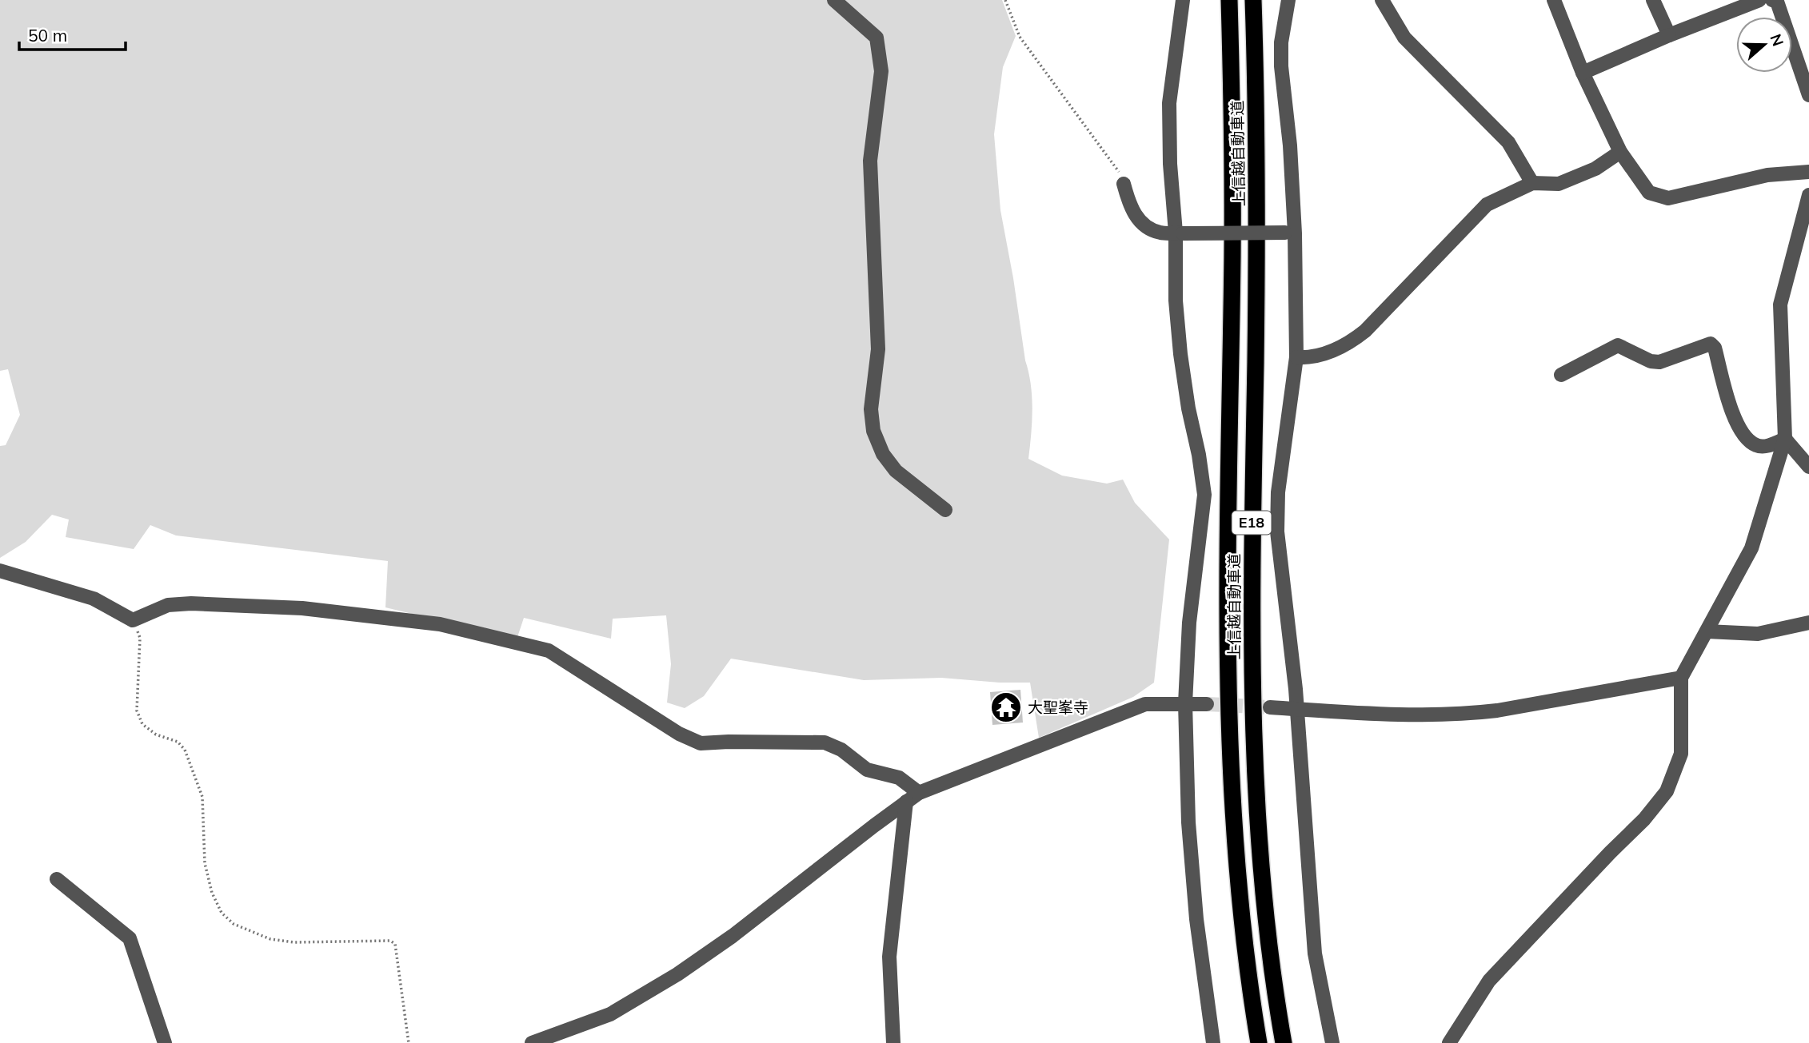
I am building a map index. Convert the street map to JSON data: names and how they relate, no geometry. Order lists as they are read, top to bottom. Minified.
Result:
{"streets":{"highway":["上信越自動車道","E18"]},"places":{"temple":["大聖峯寺"]},"scale_bar":"50 m","north":"right"}
